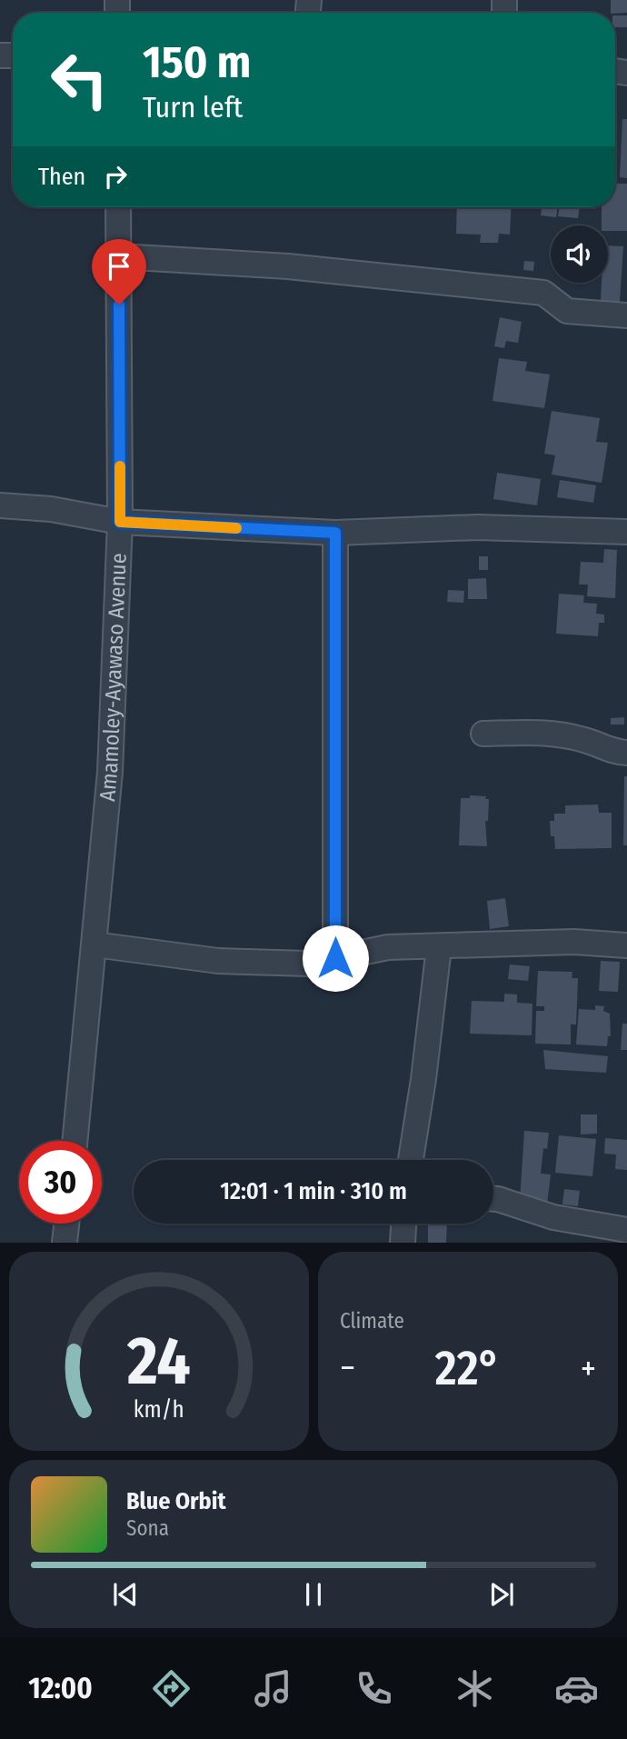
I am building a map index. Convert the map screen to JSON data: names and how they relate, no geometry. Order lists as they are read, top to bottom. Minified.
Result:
{"streets":{"street":["Amamoley-Ayawaso Avenue"]},"page":{"turn":["150 m","Turn left"],"then":"Then","limit":"30","trip":"12:01 · 1 min · 310 m","tile":"Climate","heat":["−","22°","+"],"song":["Blue Orbit","Sona"],"tabs":"12:00","gauge":["24","km/h"]}}
